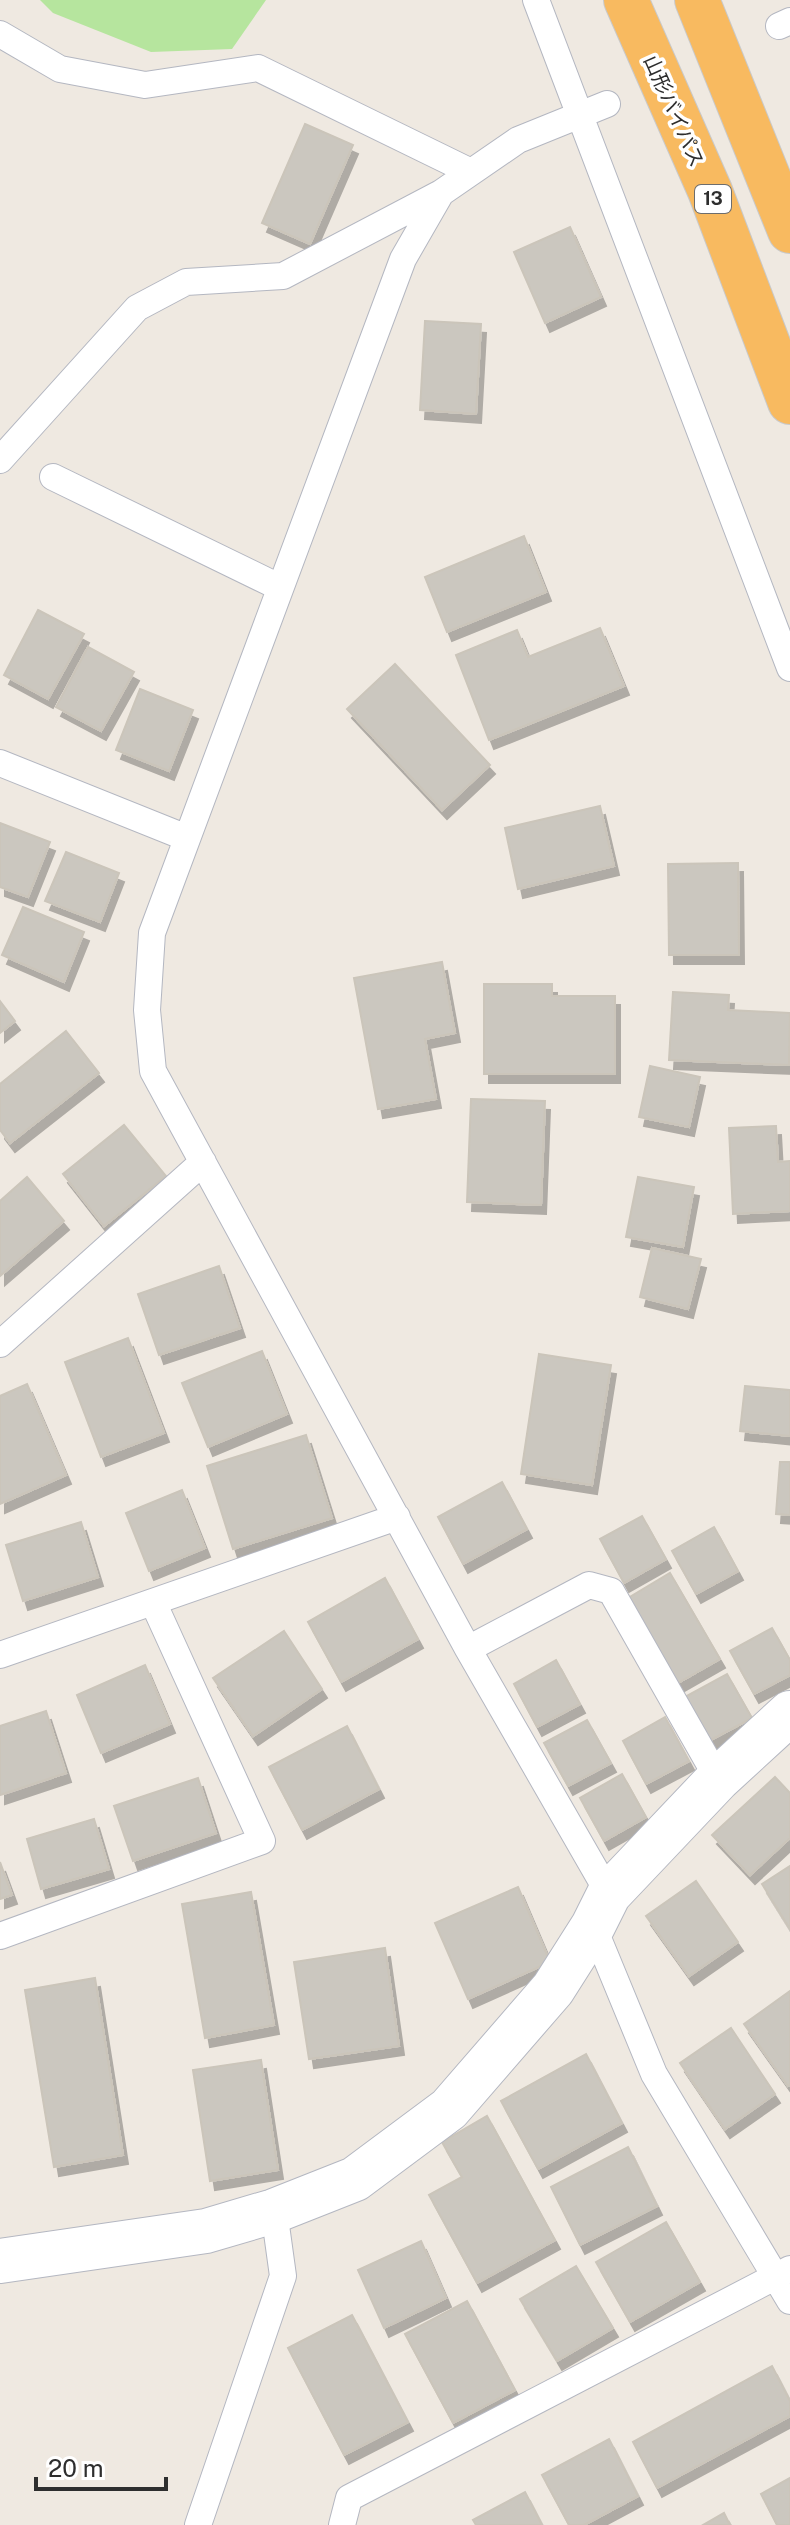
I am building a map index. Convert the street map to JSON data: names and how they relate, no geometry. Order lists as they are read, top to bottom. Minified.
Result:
{"streets":{"highway":["山形バイパス","13"]},"scale_bar":"20 m"}
